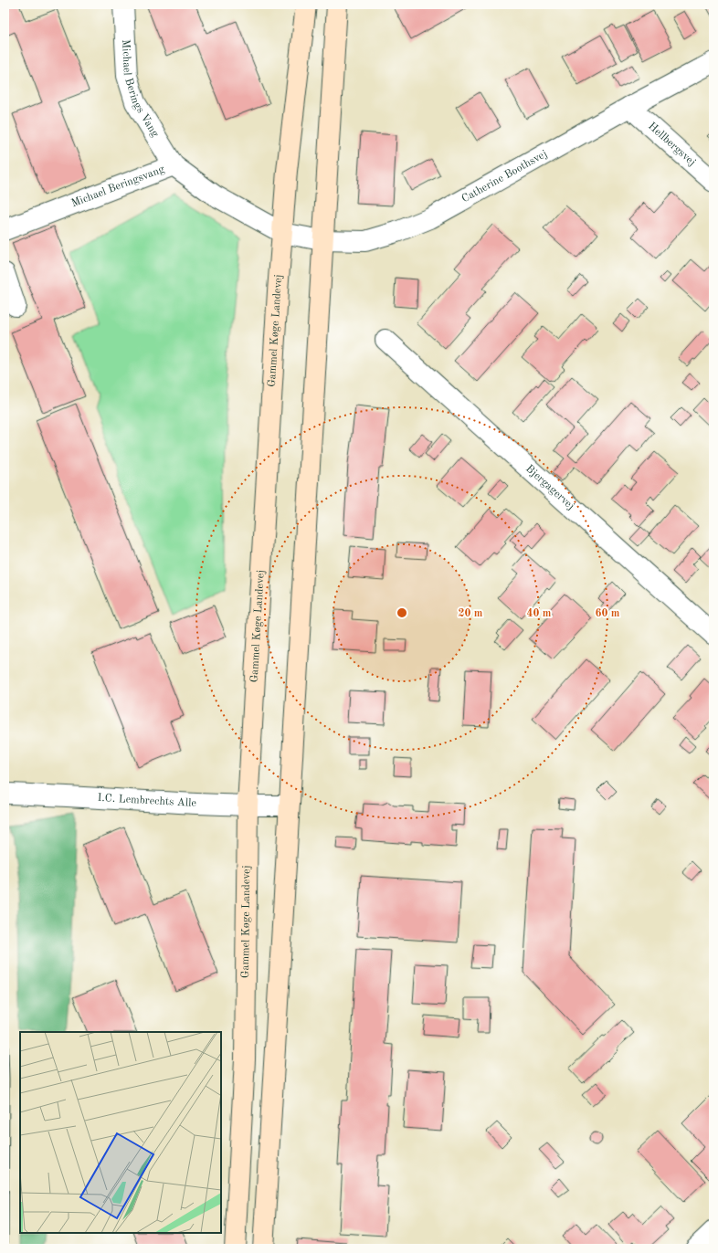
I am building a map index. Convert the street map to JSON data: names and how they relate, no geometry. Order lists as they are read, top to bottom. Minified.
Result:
{"streets":{"main road":["Gammel Køge Landevej"],"street":["Michael Berings Vang","Hellbergsvej","Catherine Boothsvej","Michael Beringsvang","Bjergagervej","I.C. Lembrechts Alle"]},"crossings":[["Michael Berings Vang","Michael Beringsvang"],["Hellbergsvej","Catherine Boothsvej"],["Catherine Boothsvej","Michael Beringsvang"],["Catherine Boothsvej","Gammel Køge Landevej"],["Michael Beringsvang","Gammel Køge Landevej"],["Gammel Køge Landevej","I.C. Lembrechts Alle"]],"rings":["20 m","40 m","60 m"]}
